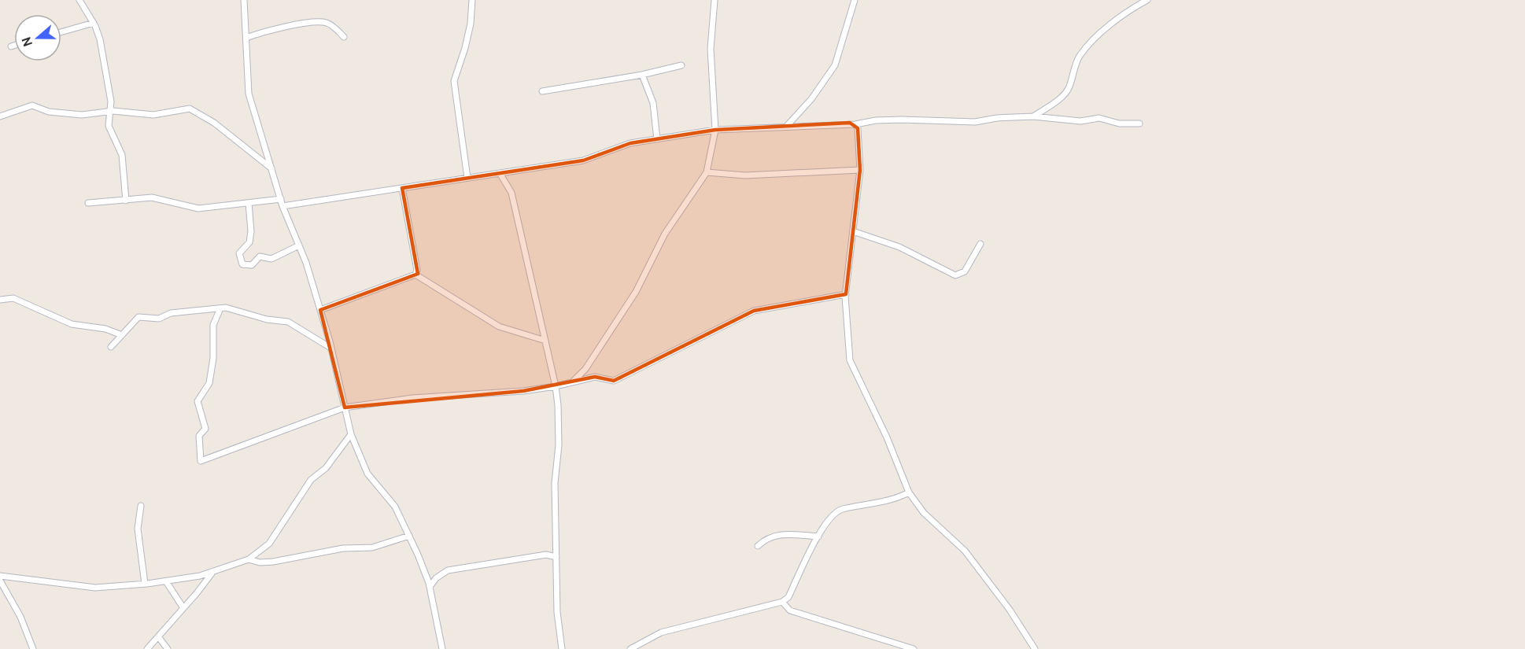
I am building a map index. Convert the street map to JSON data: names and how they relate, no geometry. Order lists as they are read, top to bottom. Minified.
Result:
{"north":"left"}
